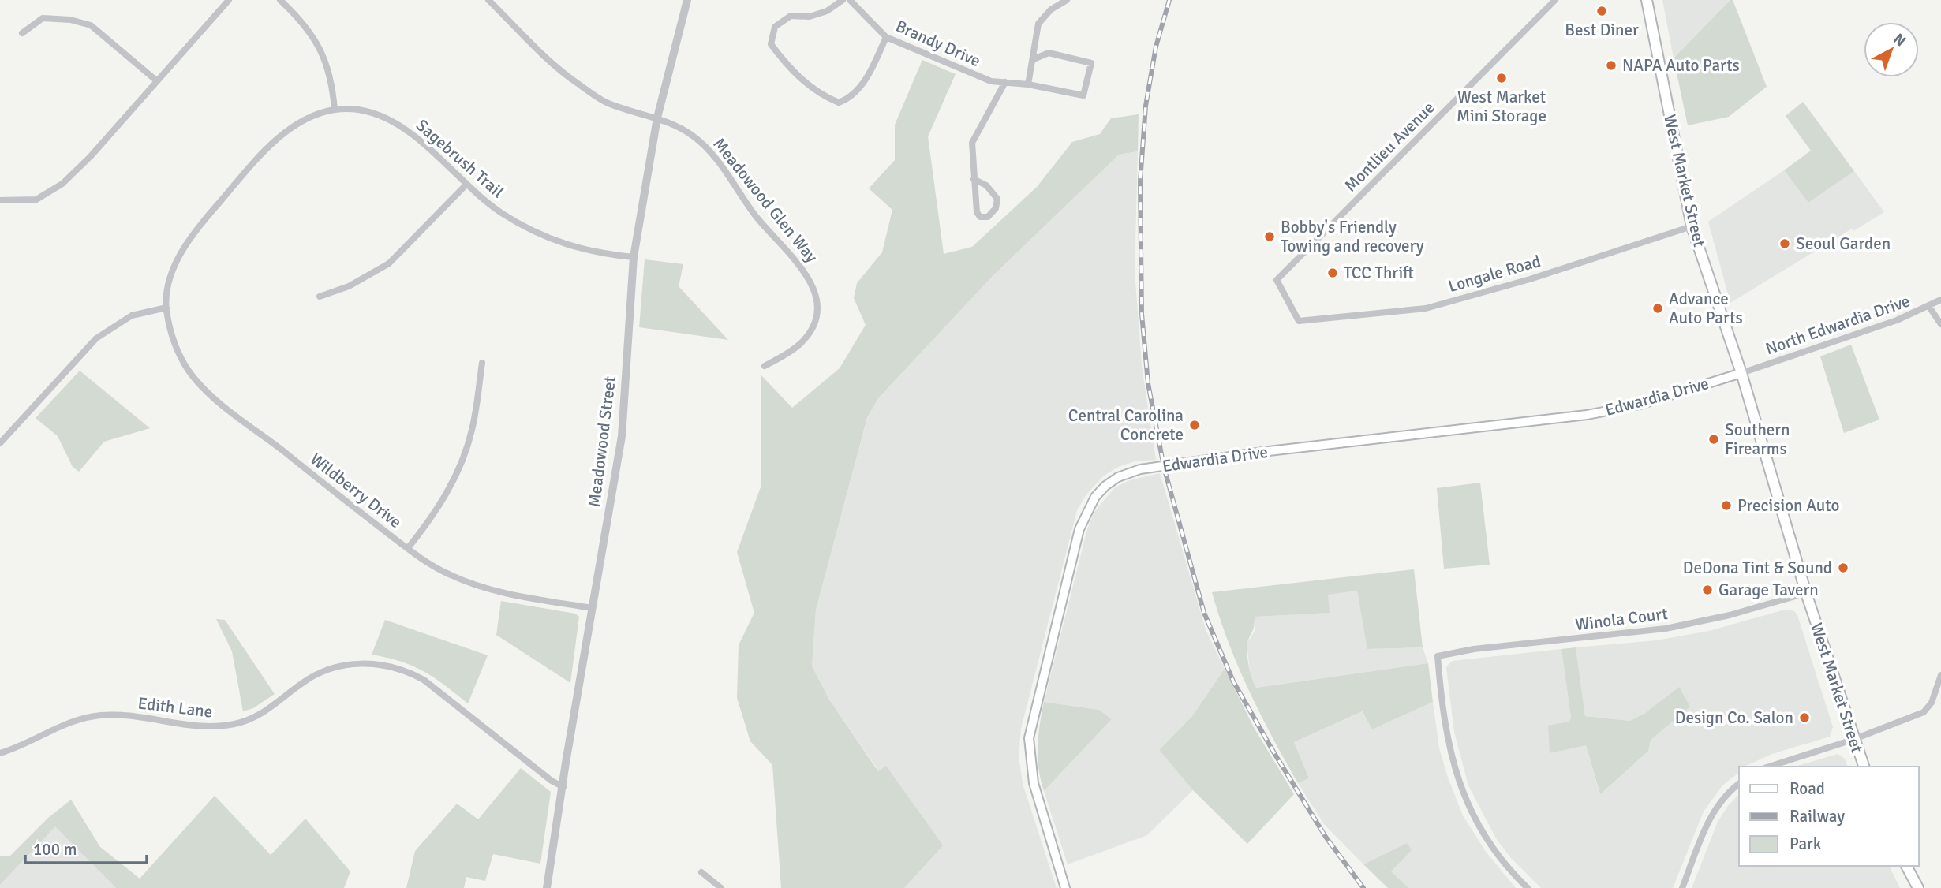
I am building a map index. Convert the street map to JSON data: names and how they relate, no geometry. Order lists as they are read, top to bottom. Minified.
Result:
{"streets":{"main road":["West Market Street","Edwardia Drive"],"street":["Brandy Drive","Montlieu Avenue","Sagebrush Trail","Meadowood Glen Way","Longale Road","North Edwardia Drive","Meadowood Street","Wildberry Drive","Winola Court","Edith Lane"]},"crossings":[["Montlieu Avenue","Longale Road"],["Sagebrush Trail","Meadowood Street"],["Sagebrush Trail","Wildberry Drive"],["West Market Street","Longale Road"],["West Market Street","North Edwardia Drive"],["West Market Street","Edwardia Drive"],["West Market Street","Winola Court"],["Meadowood Glen Way","Meadowood Street"],["North Edwardia Drive","Edwardia Drive"],["Meadowood Street","Wildberry Drive"],["Meadowood Street","Edith Lane"]],"places":["Best Diner","NAPA Auto Parts","West Market Mini Storage","Bobby's Friendly Towing and recovery","Seoul Garden","TCC Thrift","Advance Auto Parts","Central Carolina Concrete","Southern Firearms","Precision Auto","DeDona Tint & Sound","Garage Tavern","Design Co. Salon"],"legend":["Road","Railway","Park"],"scale_bar":"100 m","north":"top right"}
